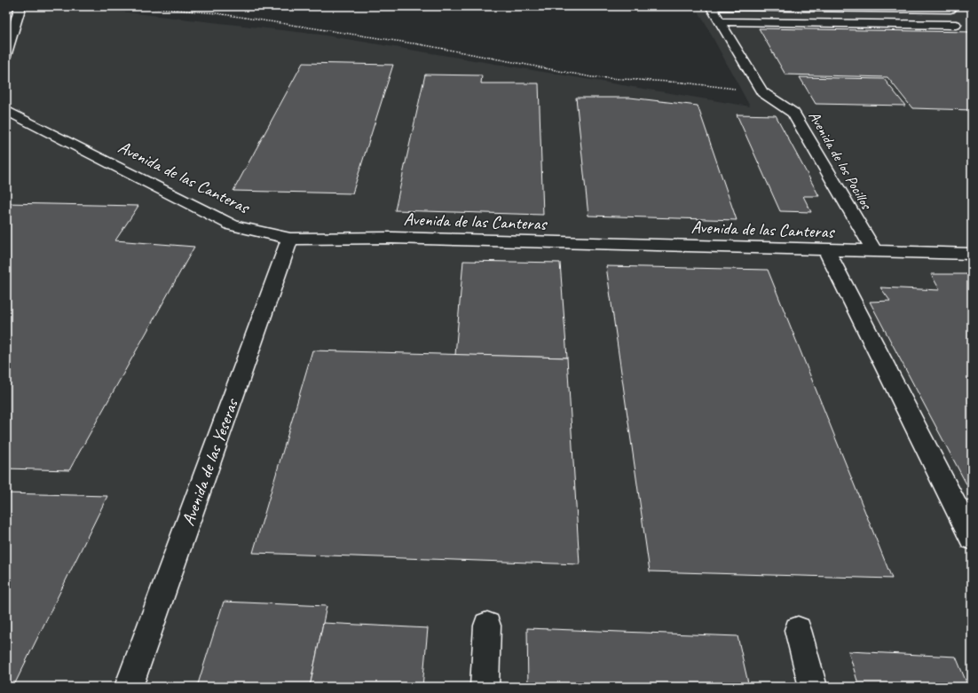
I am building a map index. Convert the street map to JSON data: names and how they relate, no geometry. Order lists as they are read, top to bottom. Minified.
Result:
{"streets":{"street":["Avenida de los Pocillos","Avenida de las Canteras","Avenida de las Yeseras"]},"crossings":[["Avenida de los Pocillos","Avenida de las Canteras"],["Avenida de las Canteras","Avenida de las Yeseras"]]}
